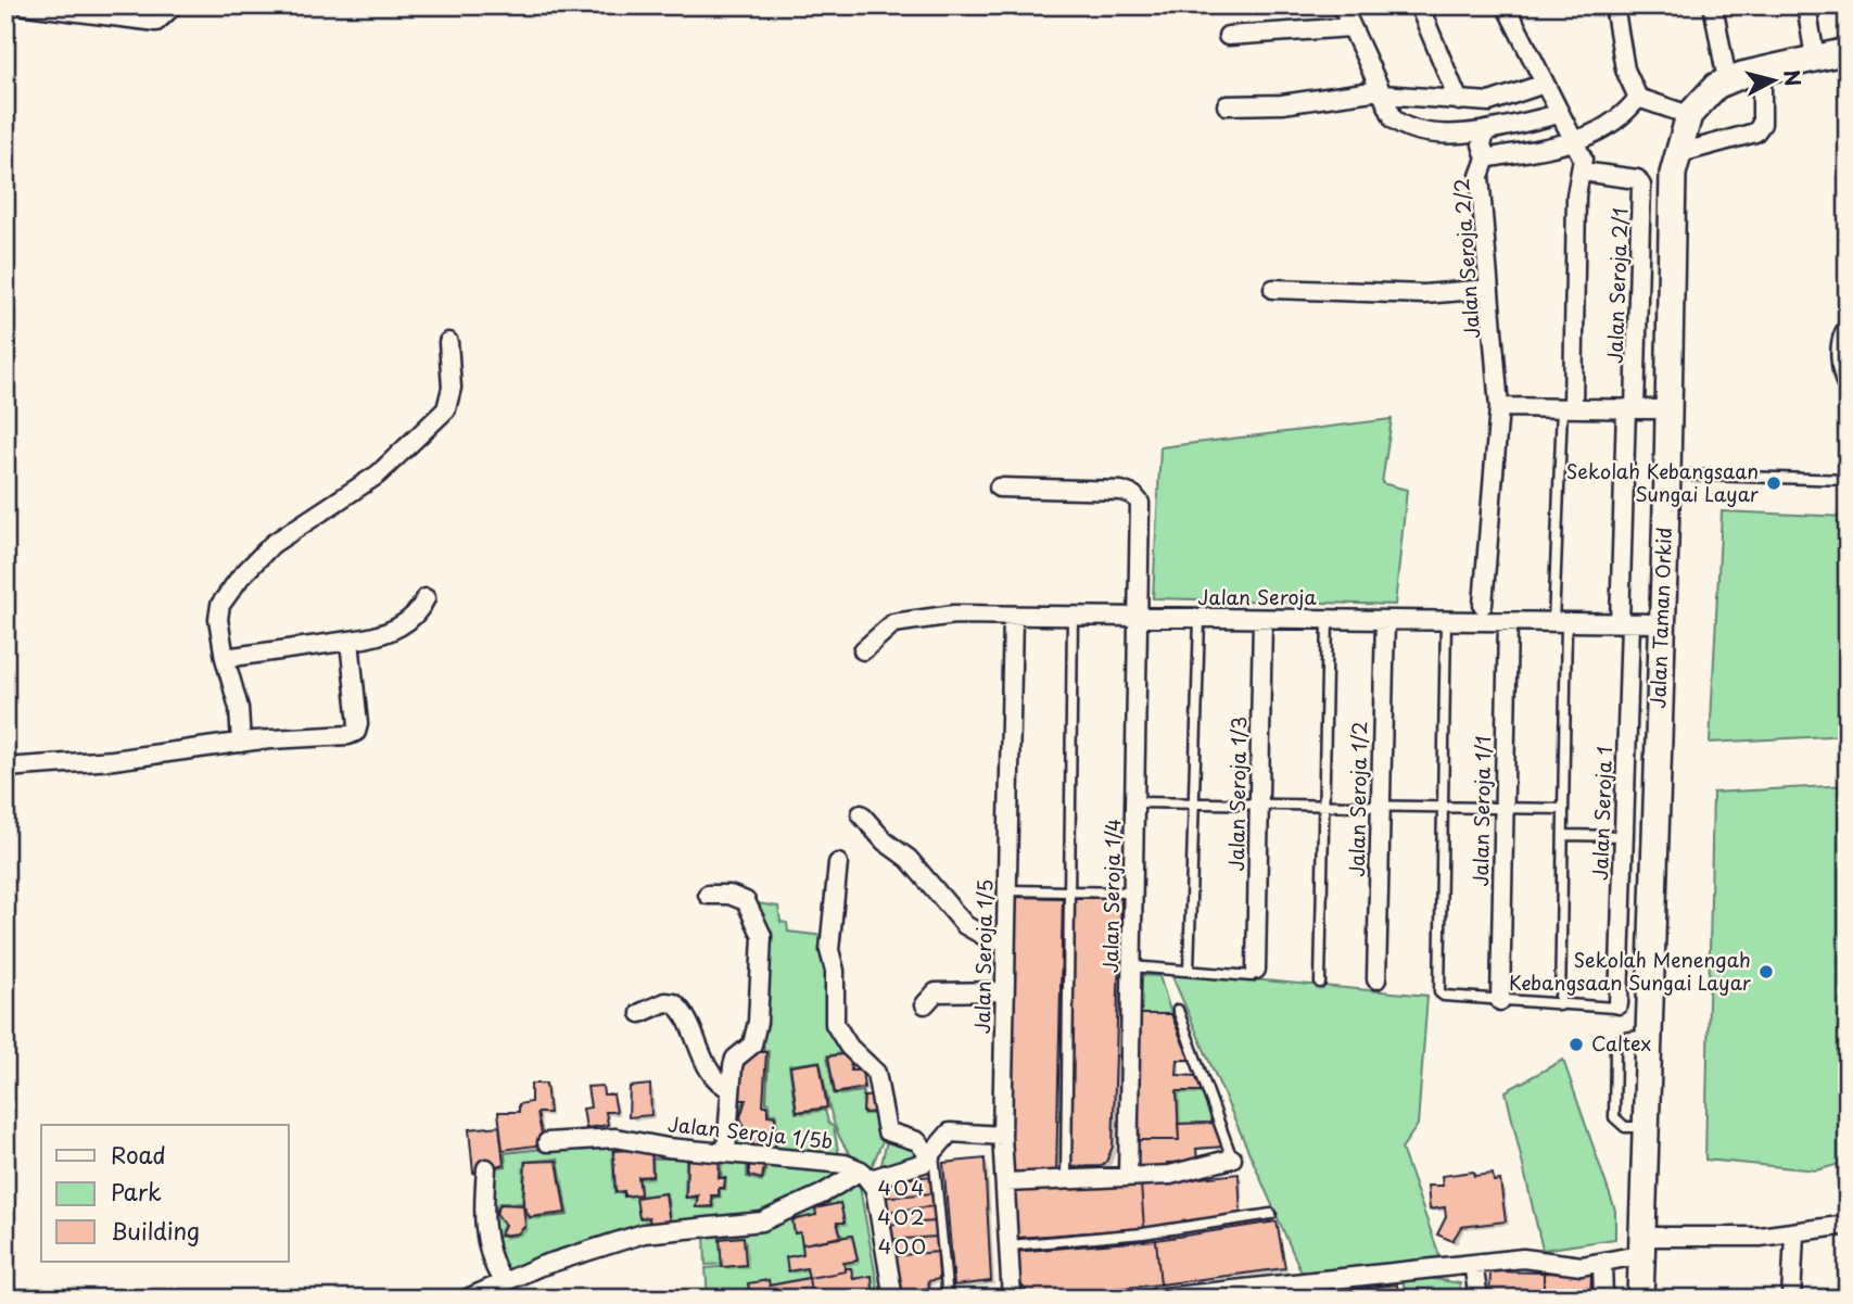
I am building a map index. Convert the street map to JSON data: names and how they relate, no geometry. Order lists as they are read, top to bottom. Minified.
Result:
{"streets":{"main road":["Jalan Taman Orkid"],"street":["Jalan Seroja 2/2","Jalan Seroja 2/1","Jalan Seroja","Jalan Seroja 1/3","Jalan Seroja 1/2","Jalan Seroja 1/1","Jalan Seroja 1","Jalan Seroja 1/4","Jalan Seroja 1/5","Jalan Seroja 1/5b"]},"crossings":[["Jalan Seroja 2/1","Jalan Seroja"],["Jalan Seroja 2/1","Jalan Seroja 1"],["Jalan Seroja","Jalan Taman Orkid"],["Jalan Seroja","Jalan Seroja 1/3"],["Jalan Seroja","Jalan Seroja 1/2"],["Jalan Seroja","Jalan Seroja 1/1"],["Jalan Seroja","Jalan Seroja 1"],["Jalan Seroja","Jalan Seroja 1/4"],["Jalan Seroja","Jalan Seroja 1/5"]],"districts":["404","402","400"],"places":["Sekolah Kebangsaan Sungai Layar","Sekolah Menengah Kebangsaan Sungai Layar","Caltex"],"legend":["Road","Park","Building"],"north":"right"}
